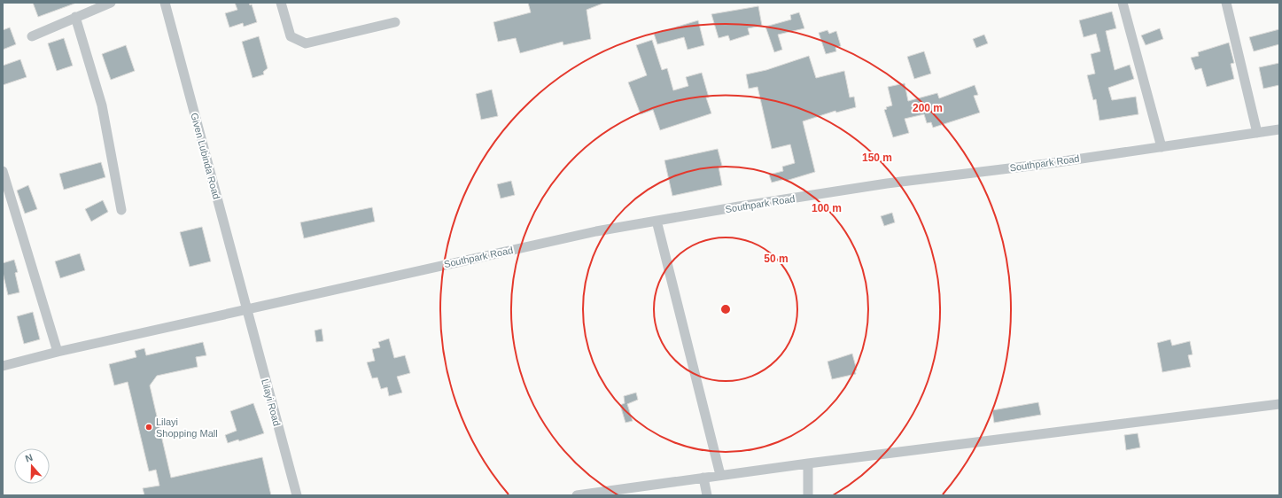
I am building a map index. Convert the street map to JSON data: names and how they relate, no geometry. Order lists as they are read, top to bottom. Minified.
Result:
{"streets":{"street":["Given Lubinda Road","Southpark Road","Lilayi Road"]},"crossings":[["Given Lubinda Road","Southpark Road"],["Given Lubinda Road","Lilayi Road"],["Southpark Road","Lilayi Road"]],"places":["Lilayi Shopping Mall"],"north":"top","rings":["200 m","150 m","100 m","50 m"]}
